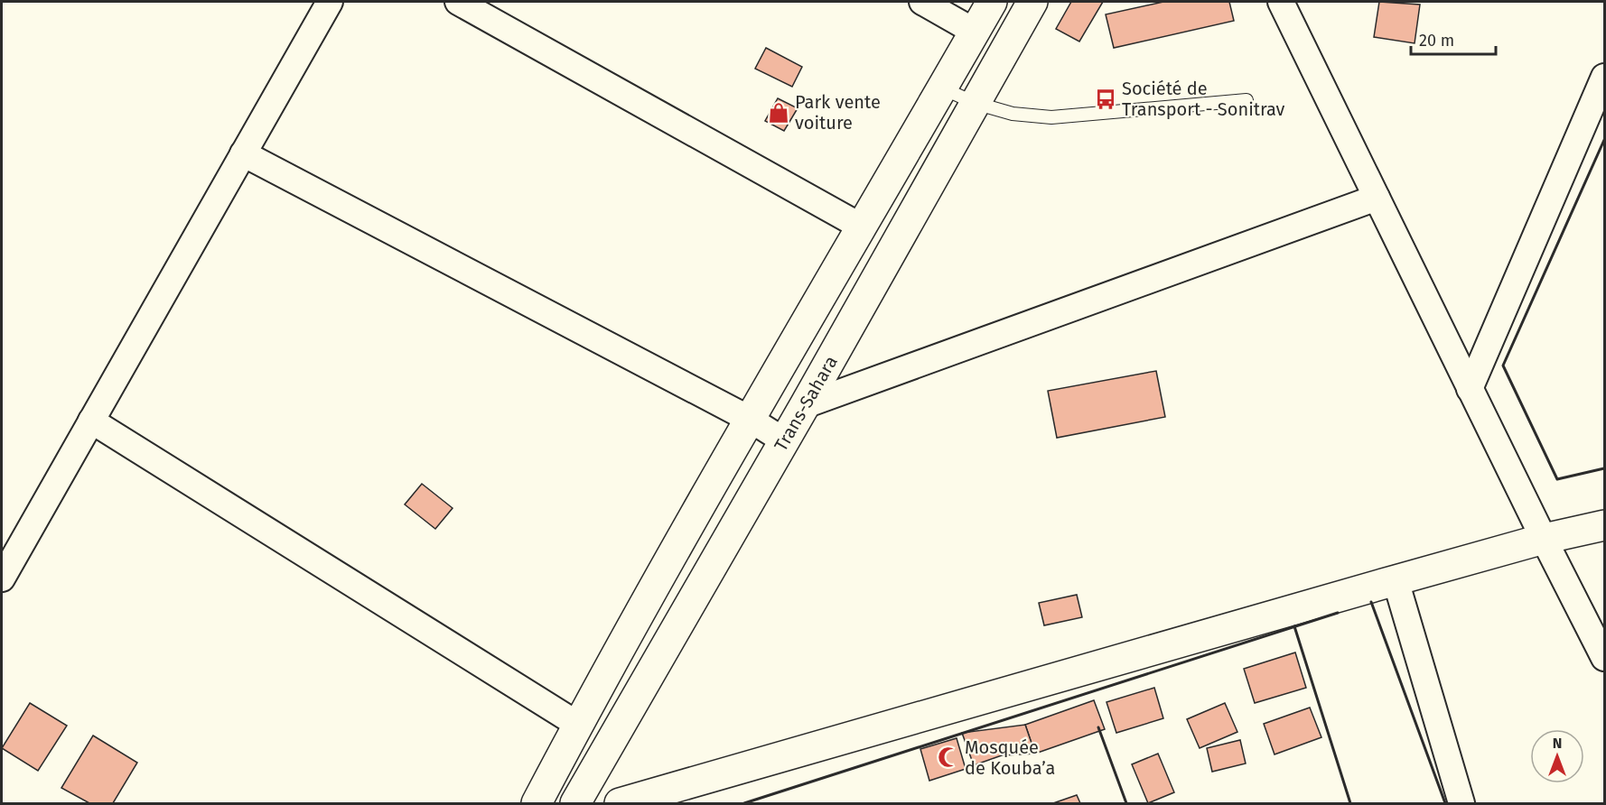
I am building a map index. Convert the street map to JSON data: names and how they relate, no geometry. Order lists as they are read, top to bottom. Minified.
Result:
{"streets":{"main road":["Trans-Sahara"]},"places":{"bus stop":["Société de Transport - Sonitrav"],"shop":["Park vente voiture"],"mosque":["Mosquée de Kouba’a"]},"scale_bar":"20 m","north":"top"}
